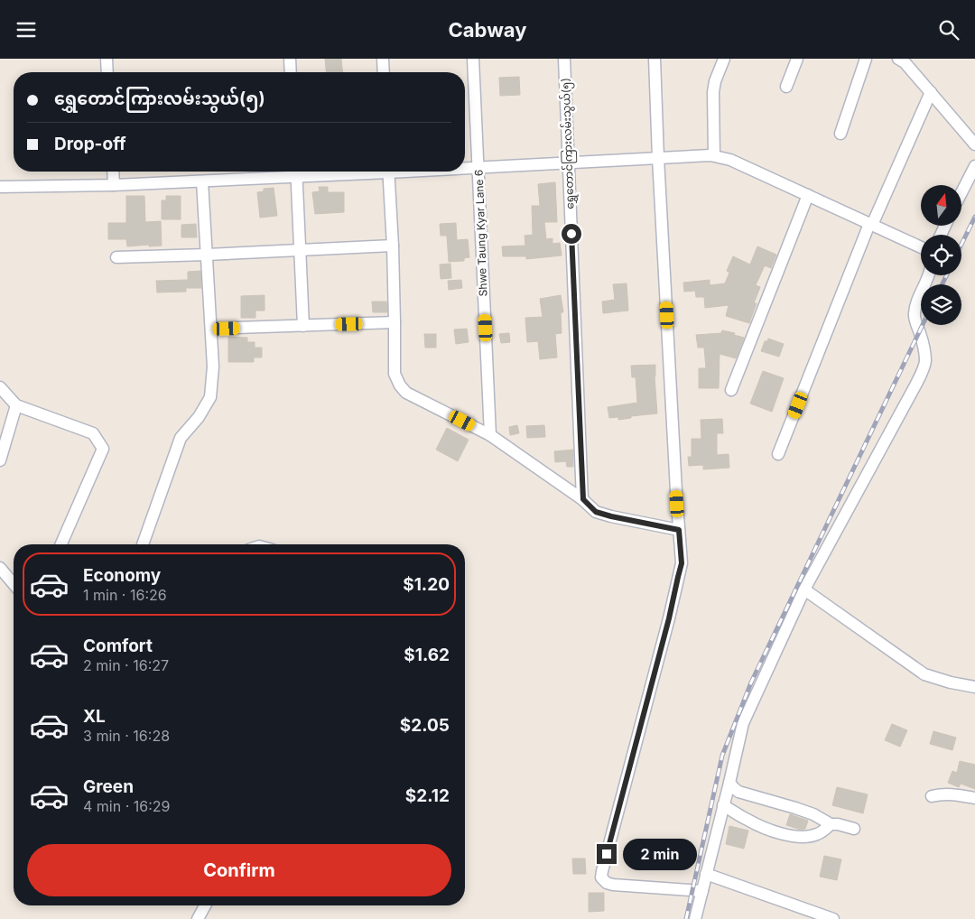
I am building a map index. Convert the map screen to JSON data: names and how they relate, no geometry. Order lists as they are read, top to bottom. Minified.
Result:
{"streets":{"street":["ရွှေတောင်ကြားလမ်းသွယ်(၅)","Shwe Taung Kyar Lane 6"]},"north":"top","page":{"header":"Cabway","banner":["ရွှေတောင်ကြားလမ်းသွယ်(၅)","Drop-off"],"list":[{"name":"Economy","note":"1 min · 16:26","value":"$1.20"},{"name":"Comfort","note":"2 min · 16:27","value":"$1.62"},{"name":"XL","note":"3 min · 16:28","value":"$2.05"},{"name":"Green","note":"4 min · 16:29","value":"$2.12"}],"buttons":"Confirm","bubble":"2 min"}}
